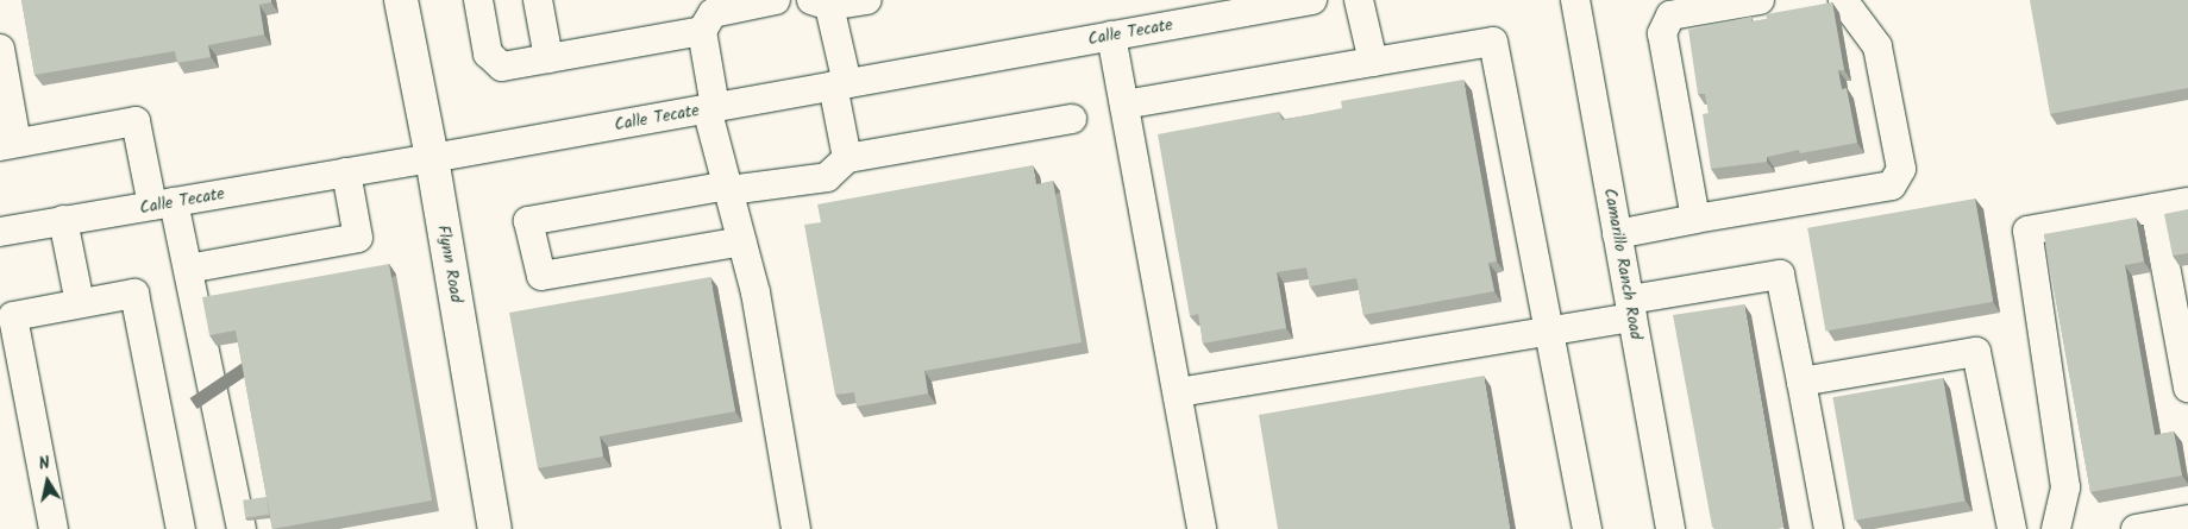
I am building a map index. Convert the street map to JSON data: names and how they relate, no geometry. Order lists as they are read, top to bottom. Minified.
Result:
{"streets":{"main road":["Flynn Road"],"street":["Calle Tecate","Camarillo Ranch Road"]},"crossings":[["Calle Tecate","Flynn Road"]],"north":"top"}
